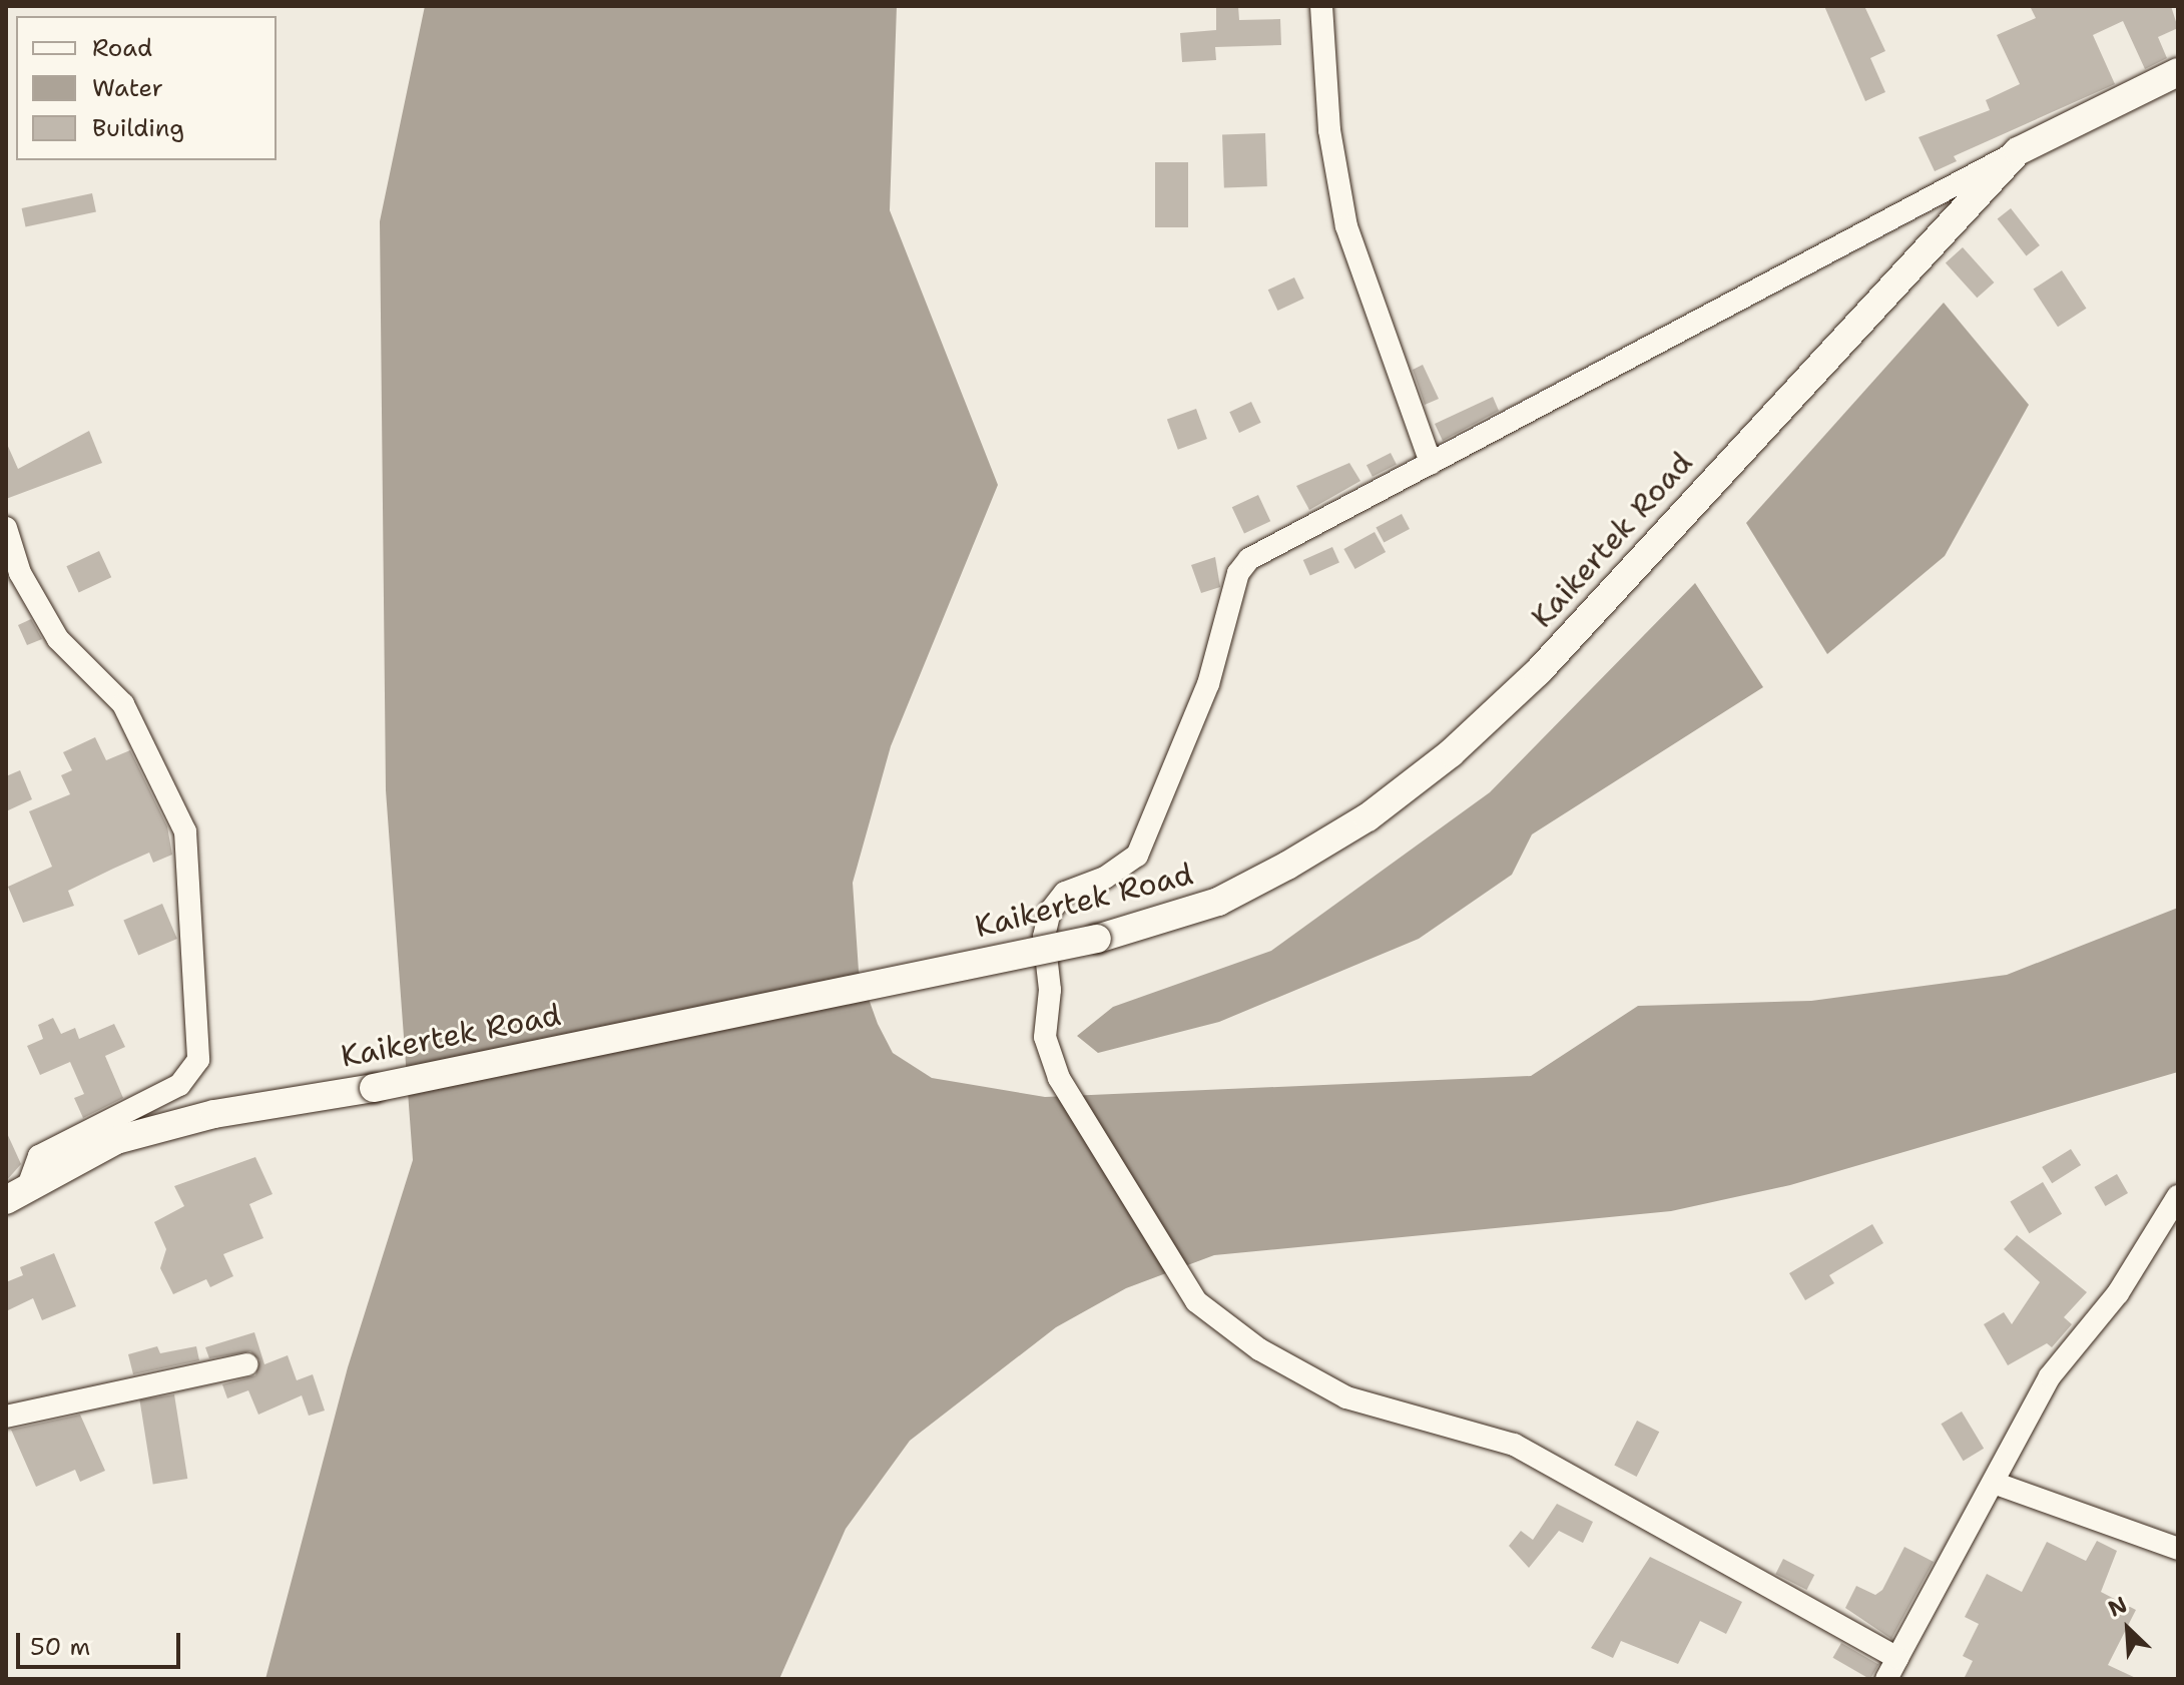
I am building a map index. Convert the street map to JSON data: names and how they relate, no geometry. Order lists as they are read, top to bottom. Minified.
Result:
{"streets":{"main road":["Kaikertek Road"]},"legend":["Road","Water","Building"],"scale_bar":"50 m","north":"top left"}
